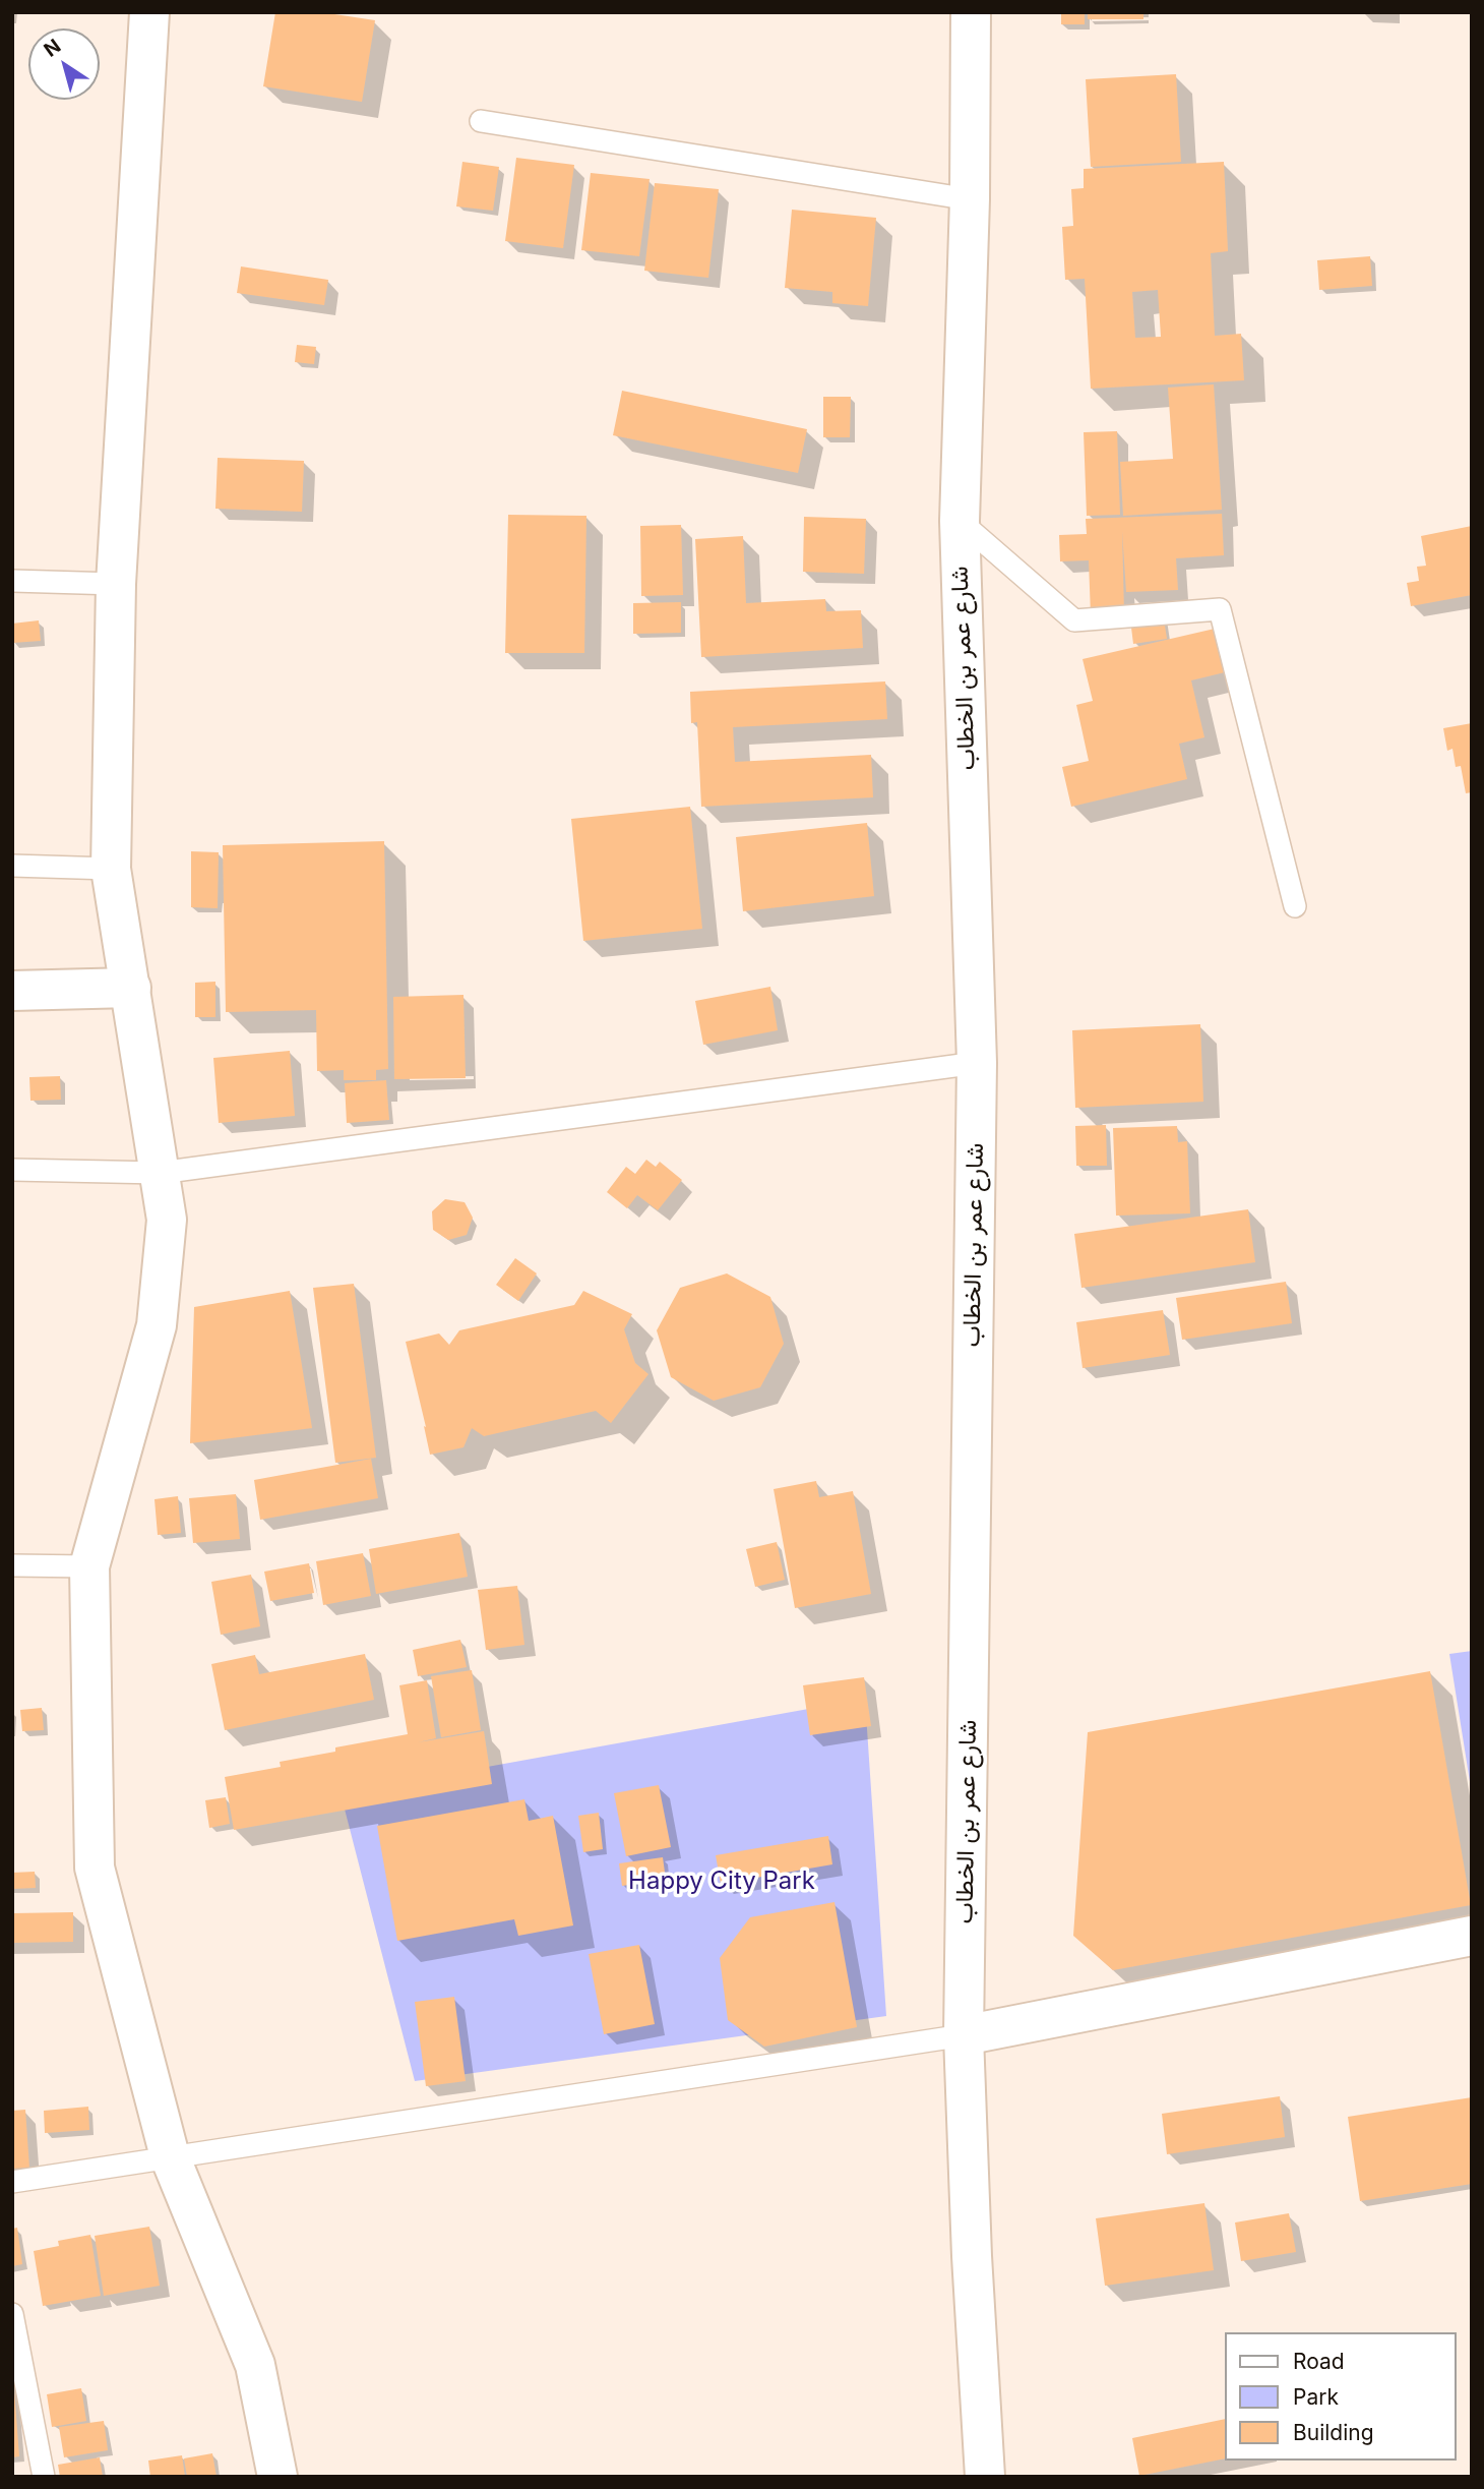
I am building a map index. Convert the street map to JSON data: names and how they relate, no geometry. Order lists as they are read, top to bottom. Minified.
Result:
{"streets":{"street":["شارع عمر بن الخطاب"]},"parks":["Happy City Park"],"legend":["Road","Park","Building"],"north":"top left"}
